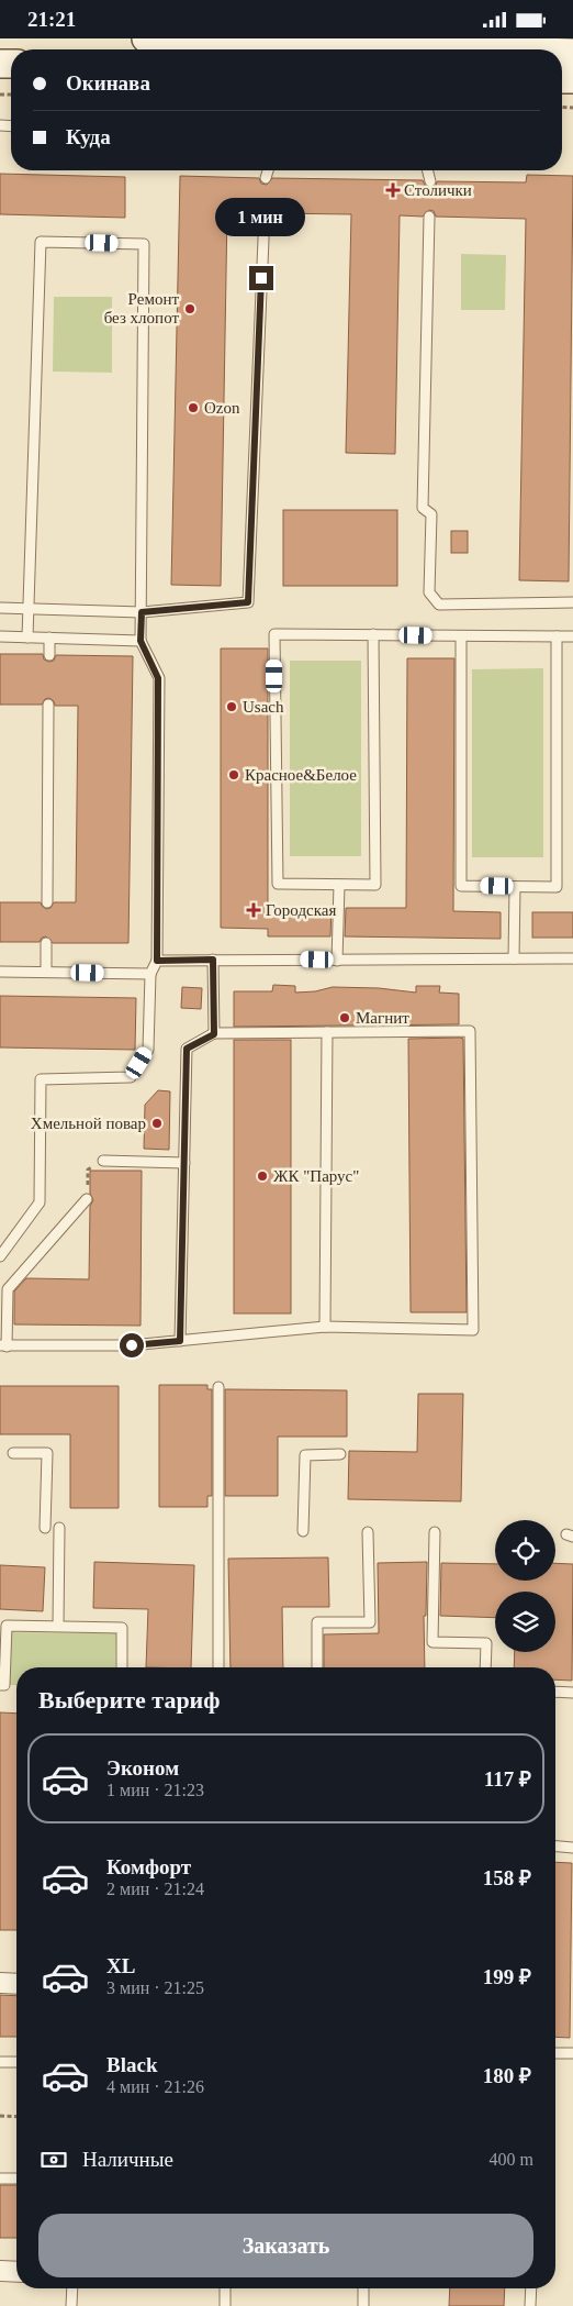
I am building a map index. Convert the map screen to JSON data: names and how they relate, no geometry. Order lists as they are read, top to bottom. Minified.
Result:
{"places":{"health":["Столички","Городская"],"other":["Ремонт без хлопот","Ozon","Usach","Красное&Белое","Магнит","Хмельной повар","ЖК \"Парус\""]},"page":{"status":"21:21","banner":["Окинава","Куда"],"bubble":"1 мин","heading":"Выберите тариф","list":[{"name":"Эконом","note":"1 мин · 21:23","value":"117 ₽"},{"name":"Комфорт","note":"2 мин · 21:24","value":"158 ₽"},{"name":"XL","note":"3 мин · 21:25","value":"199 ₽"},{"name":"Black","note":"4 мин · 21:26","value":"180 ₽"}],"pay":["Наличные","400 m"],"buttons":"Заказать"}}
